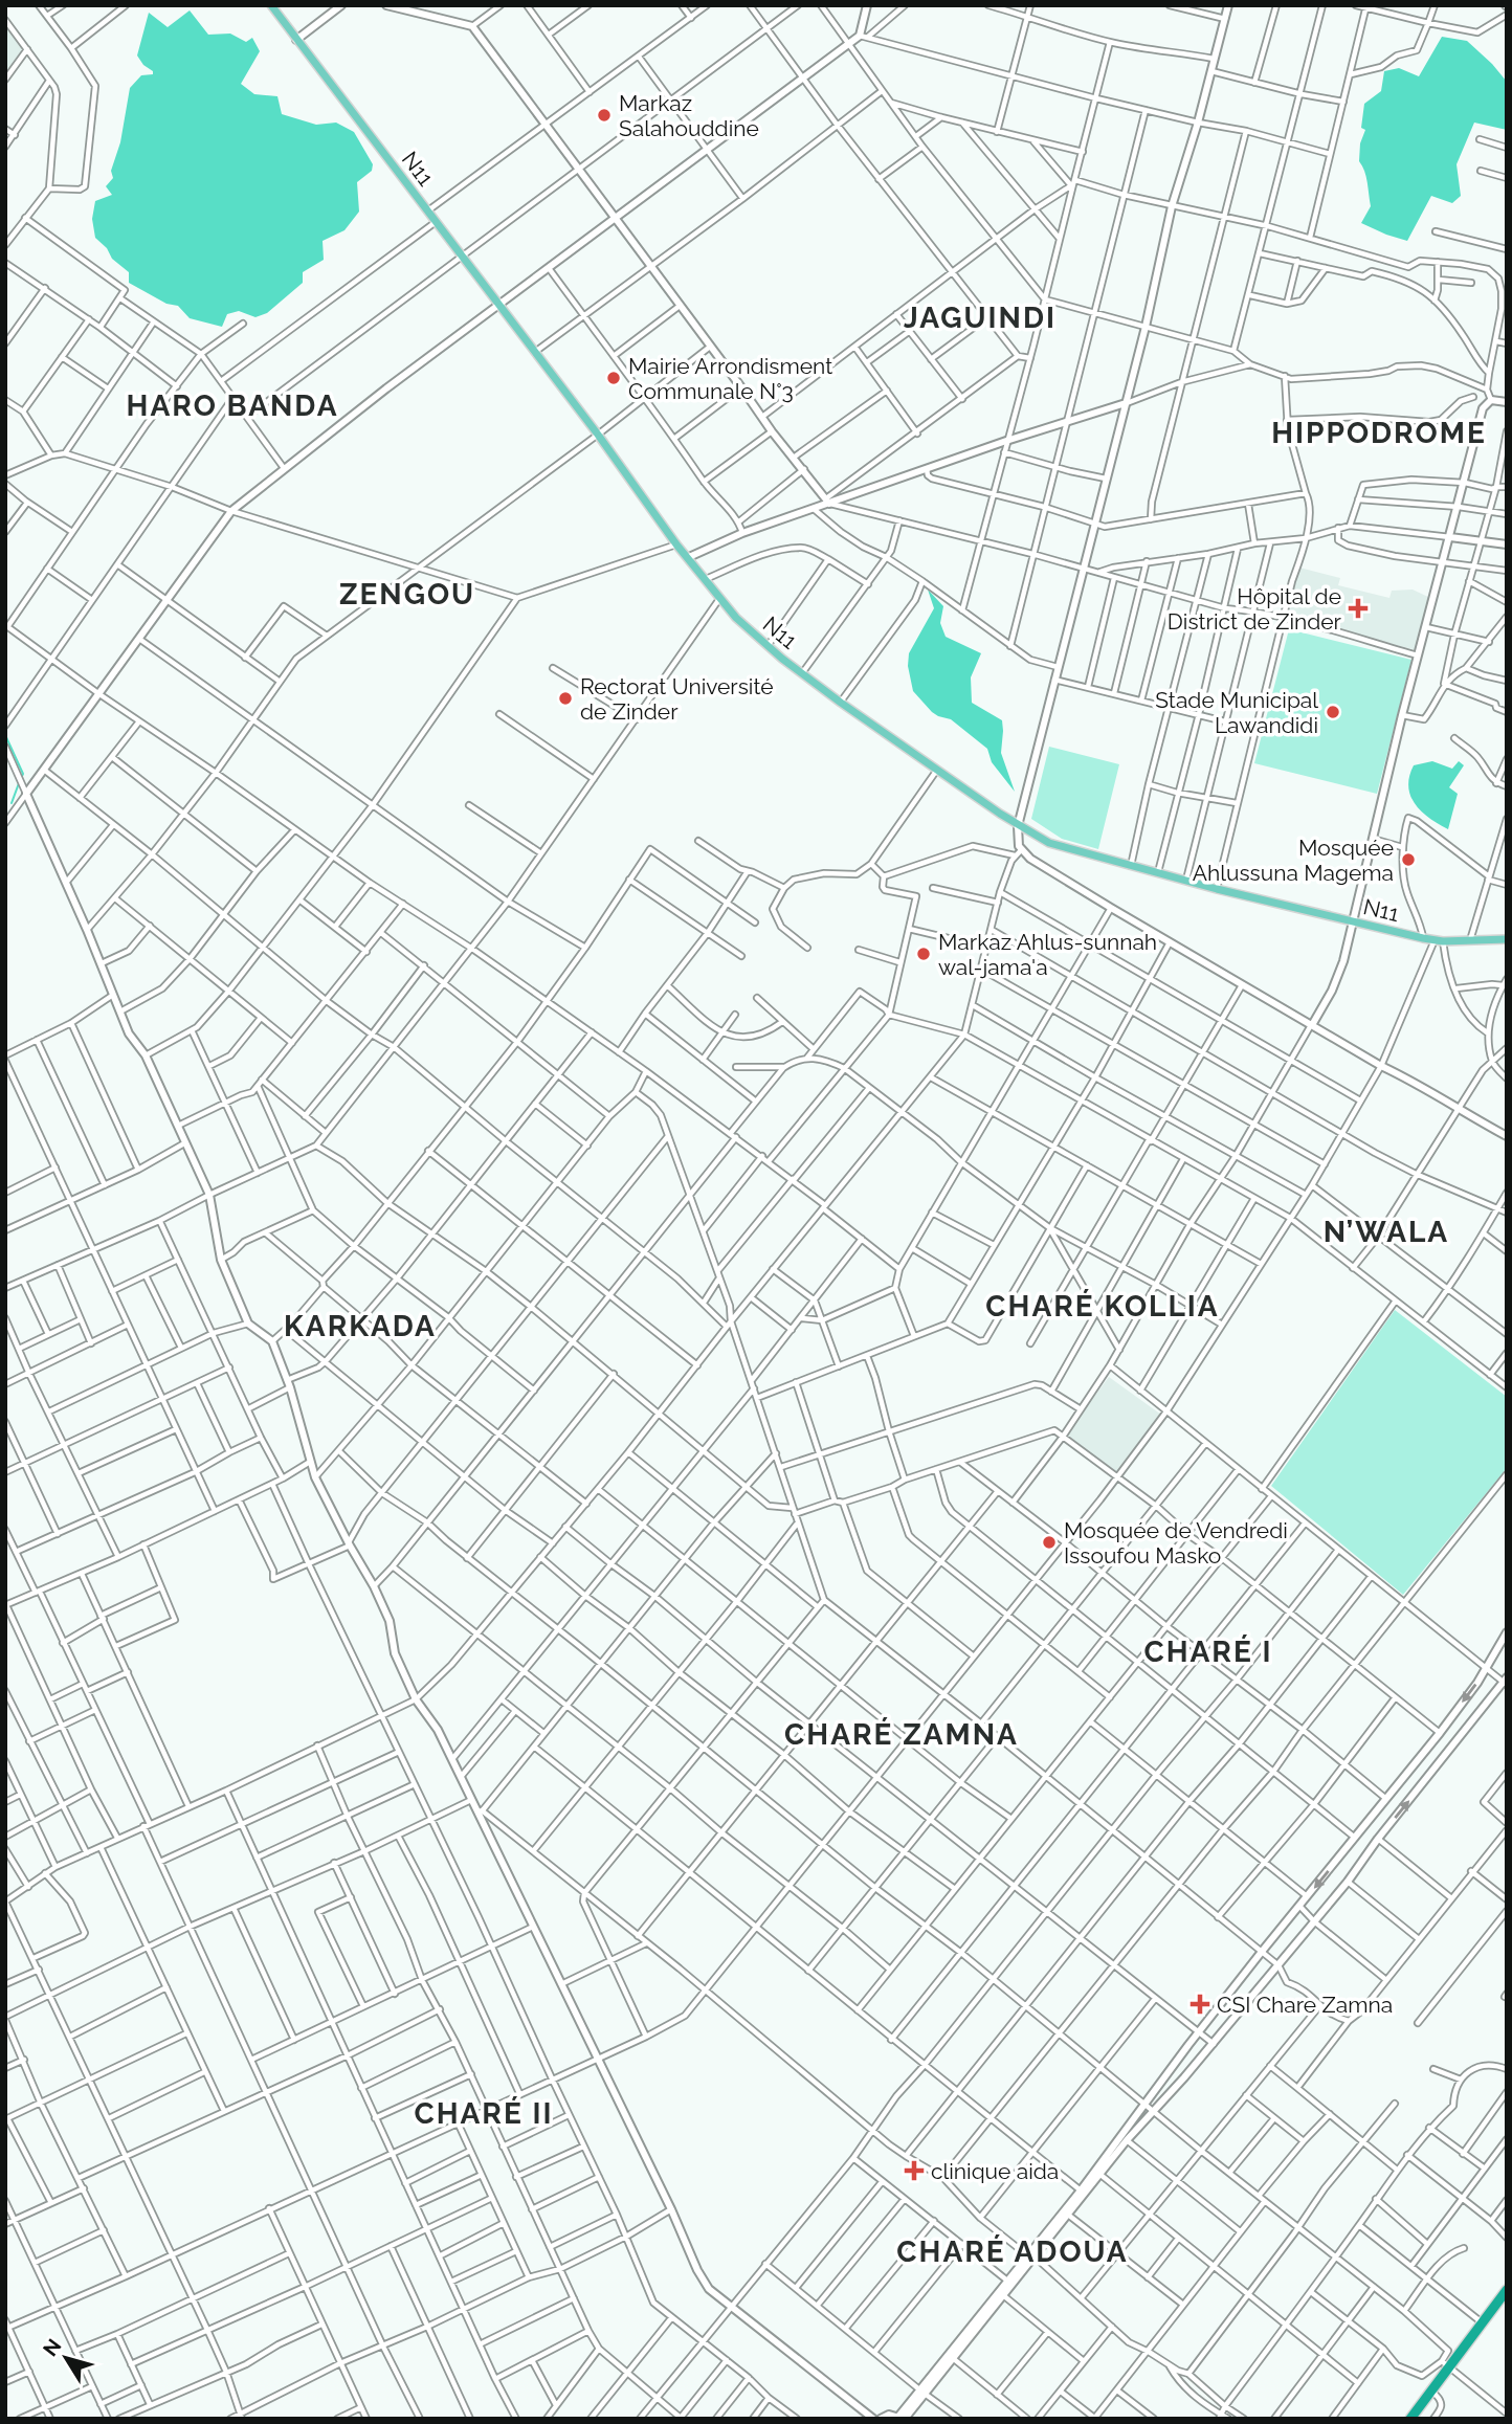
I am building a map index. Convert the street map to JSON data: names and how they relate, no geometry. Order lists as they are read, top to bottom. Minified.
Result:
{"streets":{"main road":["N11"]},"districts":["JAGUINDI","HARO BANDA","HIPPODROME","ZENGOU","N’WALA","CHARÉ KOLLIA","KARKADA","CHARÉ I","CHARÉ ZAMNA","CHARÉ II","CHARÉ ADOUA"],"places":{"other":["Markaz Salahouddine","Mairie Arrondisment Communale N°3","Rectorat Université de Zinder","Stade Municipal Lawandidi","Mosquée Ahlussuna Magema","Markaz Ahlus-sunnah wal-jama'a","Mosquée de Vendredi Issoufou Masko"],"health":["Hôpital de District de Zinder","CSI Chare Zamna","clinique aida"]},"north":"top left"}
